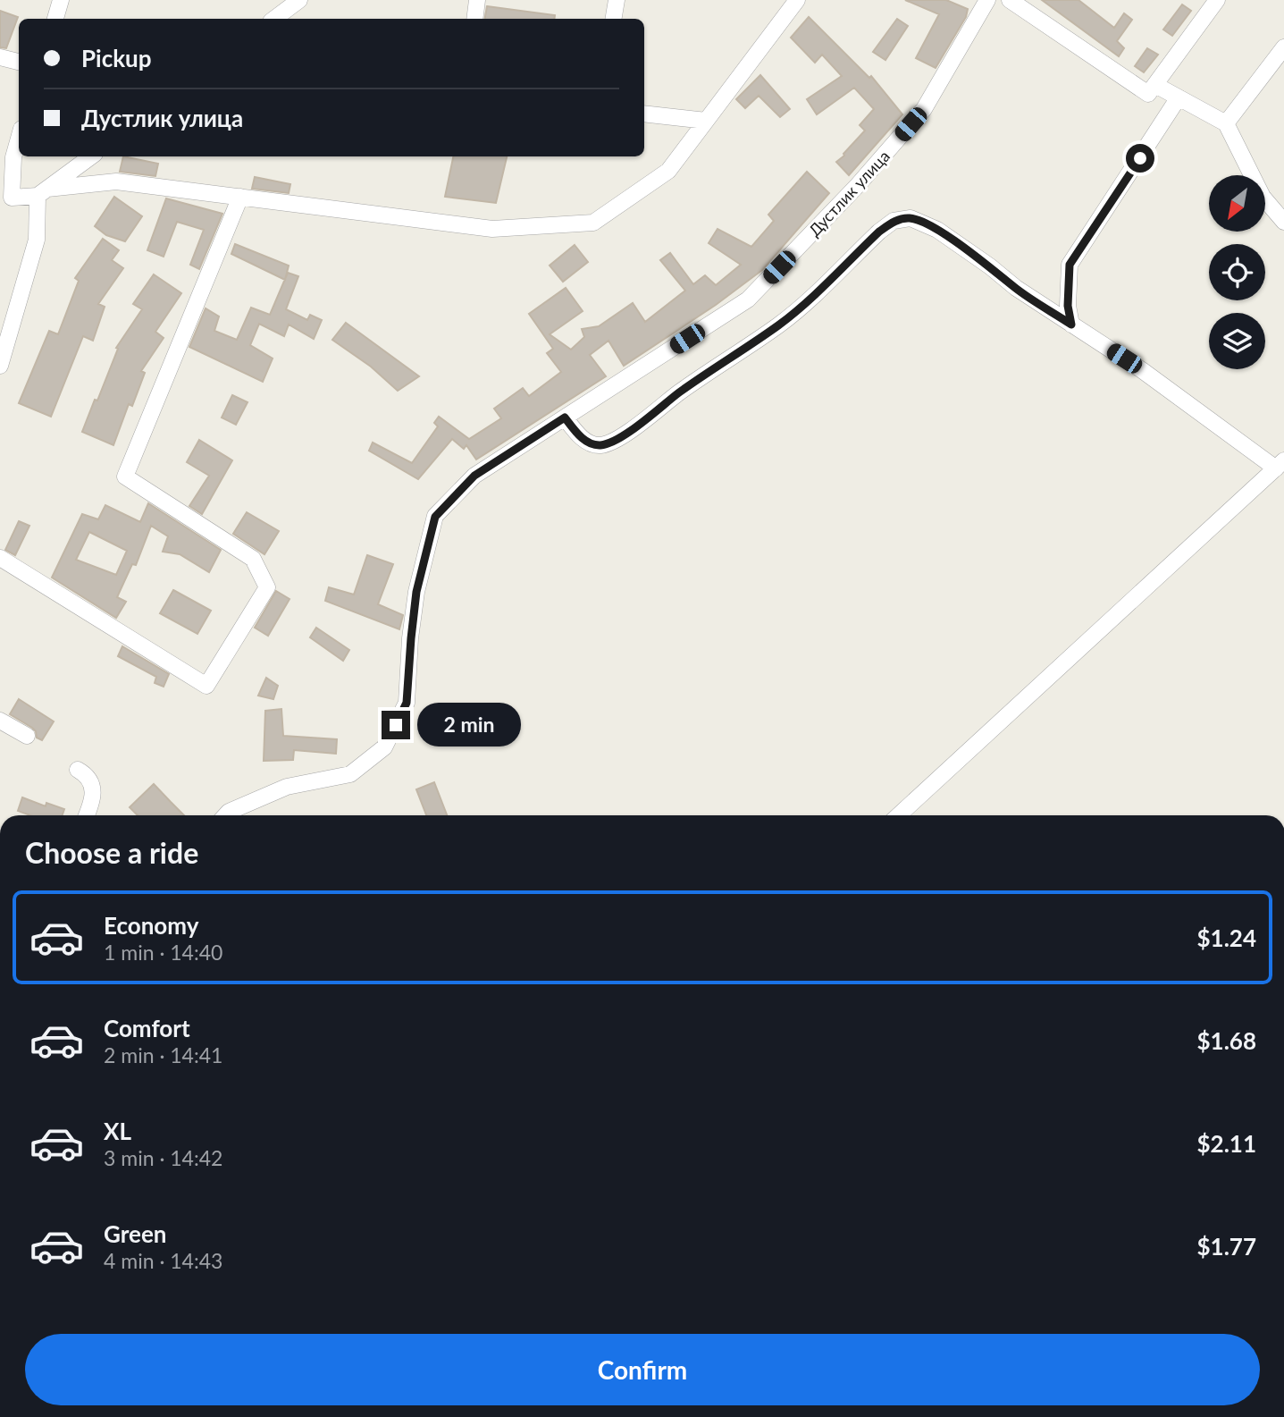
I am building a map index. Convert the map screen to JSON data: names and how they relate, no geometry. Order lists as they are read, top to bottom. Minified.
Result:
{"streets":{"street":["Дустлик улица"]},"north":"bottom left","page":{"banner":["Pickup","Дустлик улица"],"bubble":"2 min","heading":"Choose a ride","list":[{"name":"Economy","note":"1 min · 14:40","value":"$1.24"},{"name":"Comfort","note":"2 min · 14:41","value":"$1.68"},{"name":"XL","note":"3 min · 14:42","value":"$2.11"},{"name":"Green","note":"4 min · 14:43","value":"$1.77"}],"buttons":"Confirm"}}
